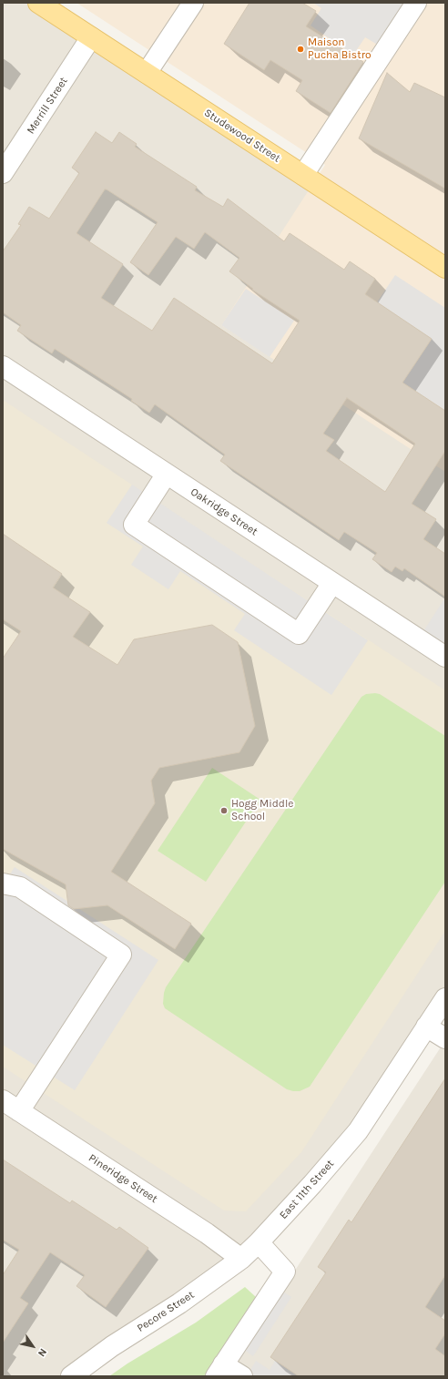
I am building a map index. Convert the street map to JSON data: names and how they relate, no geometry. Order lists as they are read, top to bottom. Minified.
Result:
{"streets":{"main road":["Studewood Street"],"street":["Merrill Street","Oakridge Street","Pineridge Street","East 11th Street","Pecore Street"]},"crossings":[["Merrill Street","Studewood Street"],["Pineridge Street","Pecore Street"],["East 11th Street","Pecore Street"]],"places":["Maison Pucha Bistro","Hogg Middle School"],"north":"bottom right"}
